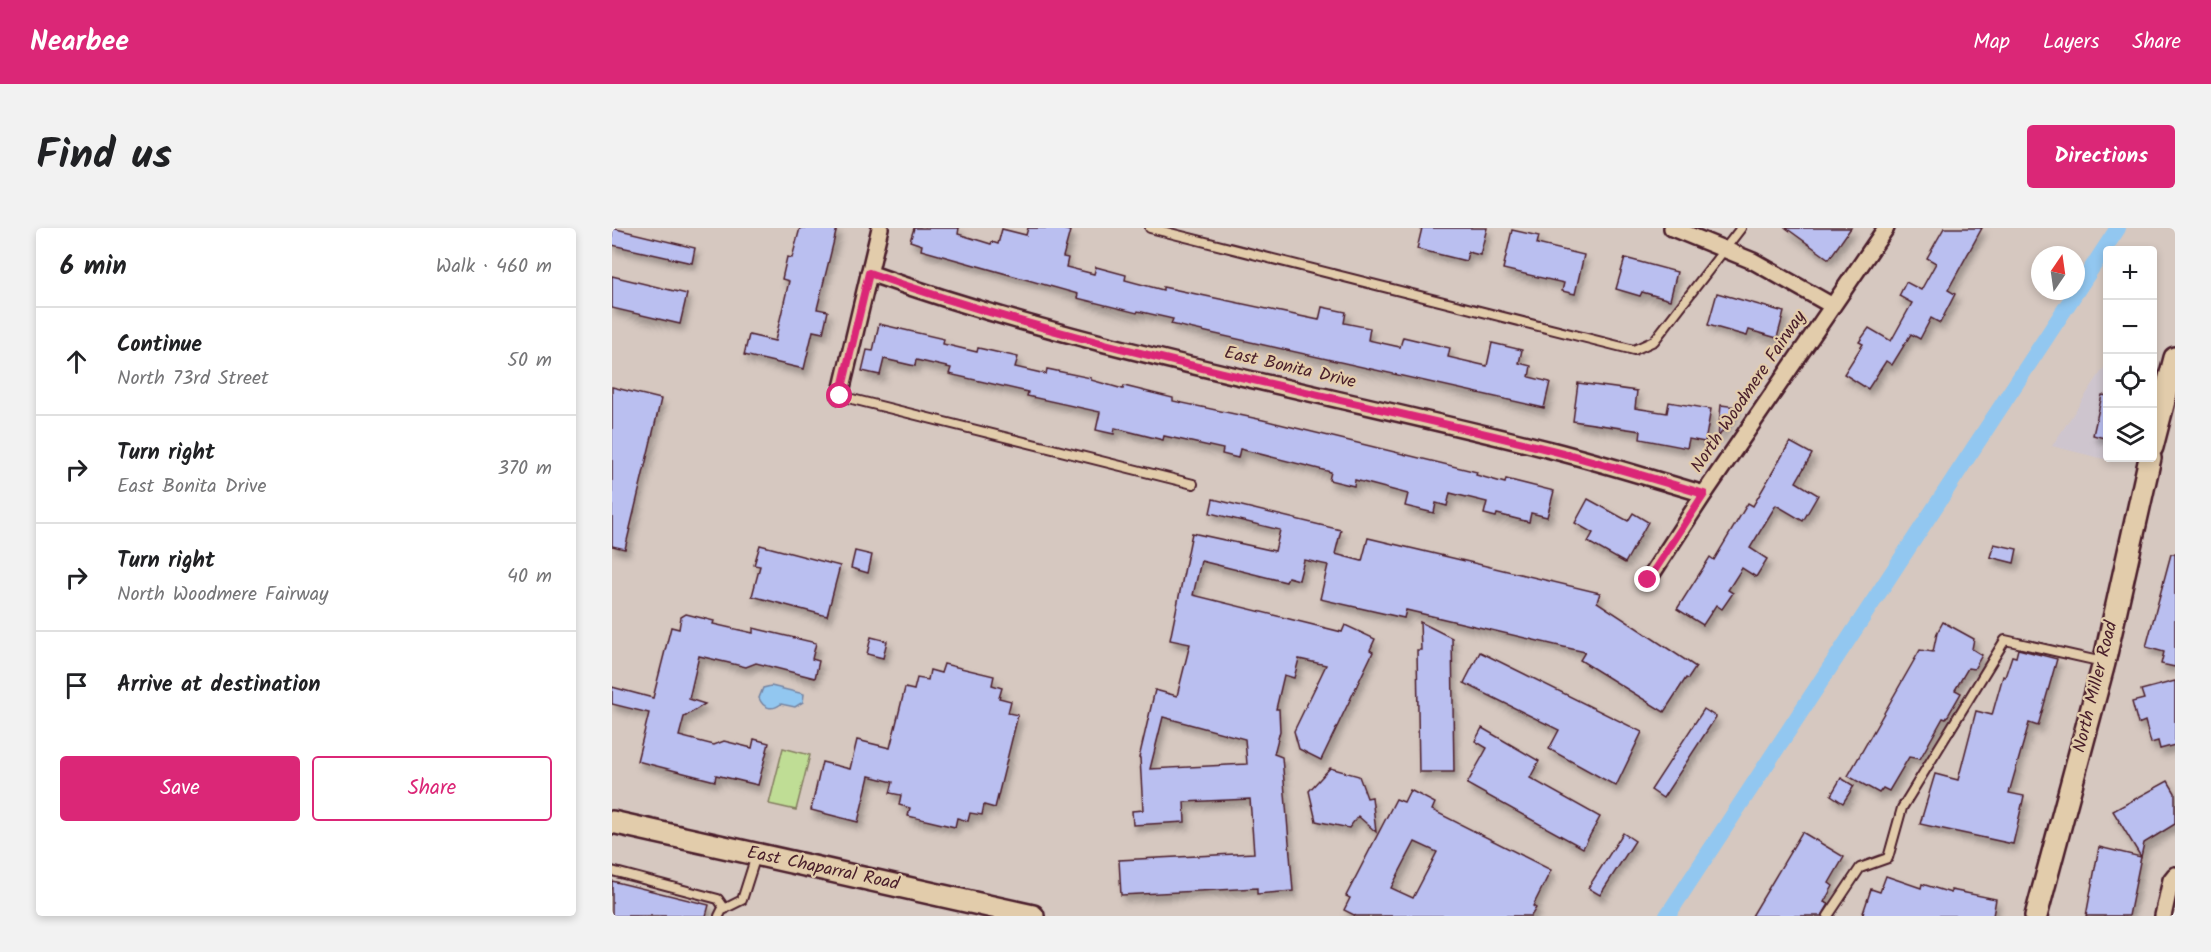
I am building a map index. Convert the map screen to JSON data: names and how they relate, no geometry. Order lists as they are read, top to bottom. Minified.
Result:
{"streets":{"street":["East Bonita Drive","North Woodmere Fairway","North Miller Road","East Chaparral Road"]},"crossings":[["East Bonita Drive","North Woodmere Fairway"]],"north":"top","page":{"header":"Nearbee","nav":["Map","Layers","Share"],"title":"Find us","buttons":["Directions",["Save","Share"]],"heading":["6 min","Walk · 460 m"],"map_buttons":["+","−"],"list":[["Continue","North 73rd Street","50 m"],["Turn right","East Bonita Drive","370 m"],["Turn right","North Woodmere Fairway","40 m"],"Arrive at destination"]}}
